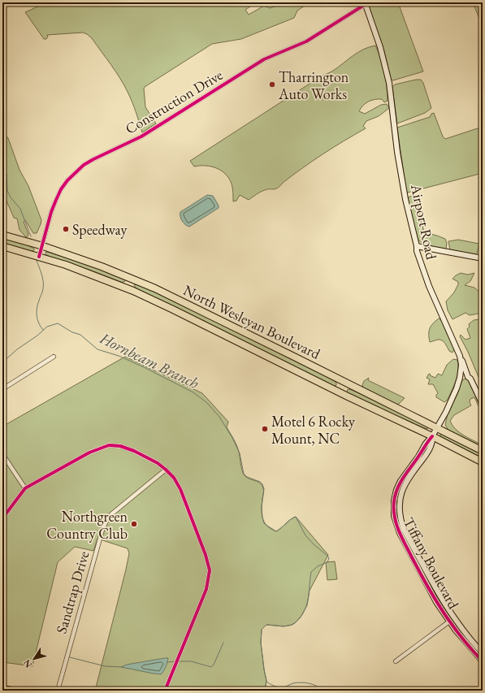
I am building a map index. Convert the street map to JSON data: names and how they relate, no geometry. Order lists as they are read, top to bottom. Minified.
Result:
{"streets":{"highway":["North Wesleyan Boulevard"],"street":["Construction Drive","Airport Road","Tiffany Boulevard","Sandtrap Drive"]},"crossings":[["Construction Drive","Airport Road"],["Construction Drive","North Wesleyan Boulevard"],["Airport Road","North Wesleyan Boulevard"],["Airport Road","Tiffany Boulevard"],["North Wesleyan Boulevard","Tiffany Boulevard"]],"water":["Hornbeam Branch"],"places":["Tharrington Auto Works","Speedway","Motel 6 Rocky Mount, NC","Northgreen Country Club"],"north":"bottom left"}
